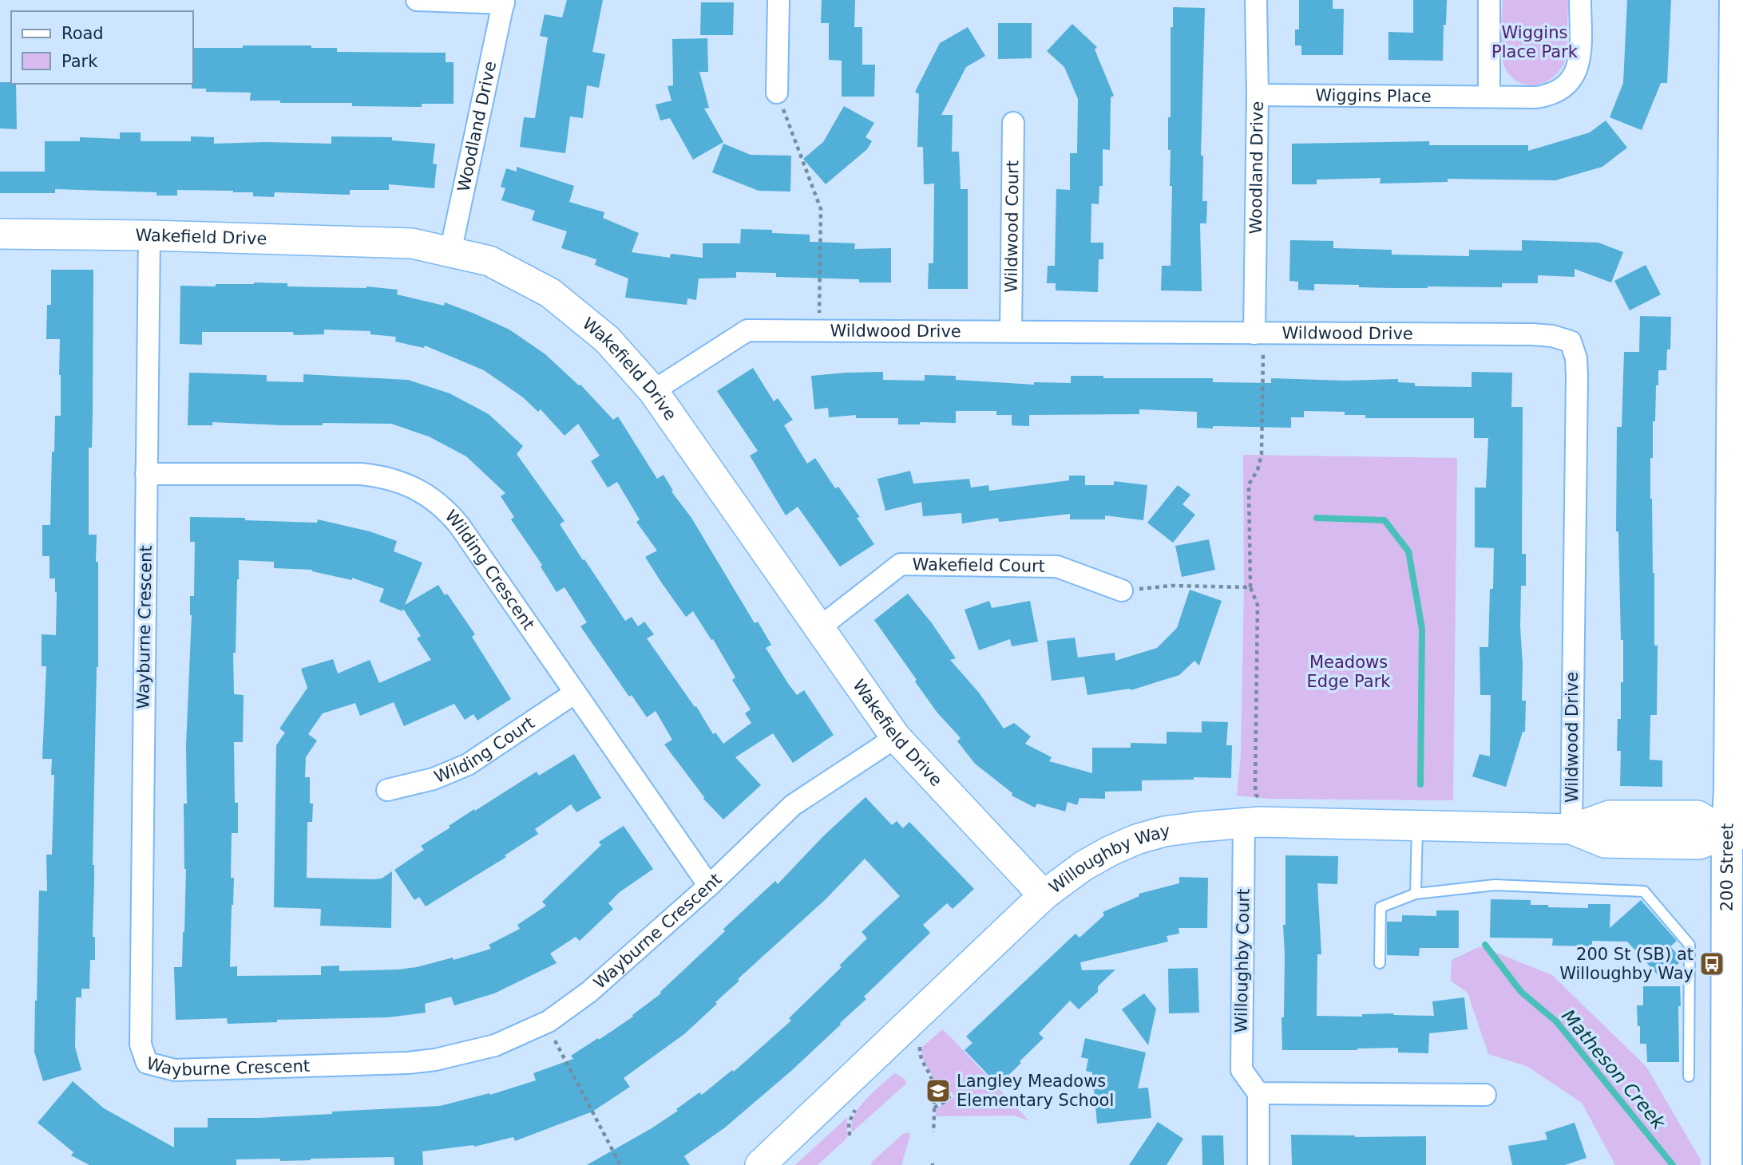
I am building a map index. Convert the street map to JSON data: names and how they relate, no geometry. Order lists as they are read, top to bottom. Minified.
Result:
{"streets":{"main road":["200 Street"],"street":["Wiggins Place","Woodland Drive","Wildwood Court","Wakefield Drive","Wildwood Drive","Wakefield Court","Wilding Crescent","Wayburne Crescent","Wilding Court","Willoughby Way","Willoughby Court"]},"crossings":[["Wiggins Place","Woodland Drive"],["Woodland Drive","Wakefield Drive"],["Woodland Drive","Wildwood Drive"],["Wildwood Court","Wildwood Drive"],["Wakefield Drive","Wildwood Drive"],["Wakefield Drive","Wakefield Court"],["Wakefield Drive","Wayburne Crescent"],["Wakefield Drive","Willoughby Way"],["Wildwood Drive","Willoughby Way"],["Wilding Crescent","Wayburne Crescent"],["Wilding Crescent","Wilding Court"],["Willoughby Way","200 Street"],["Willoughby Way","Willoughby Court"]],"water":["Matheson Creek"],"parks":["Wiggins Place Park","Meadows Edge Park"],"places":{"bus stop":["200 St (SB) at Willoughby Way"],"school or university":["Langley Meadows Elementary School"]},"legend":["Road","Park"]}
